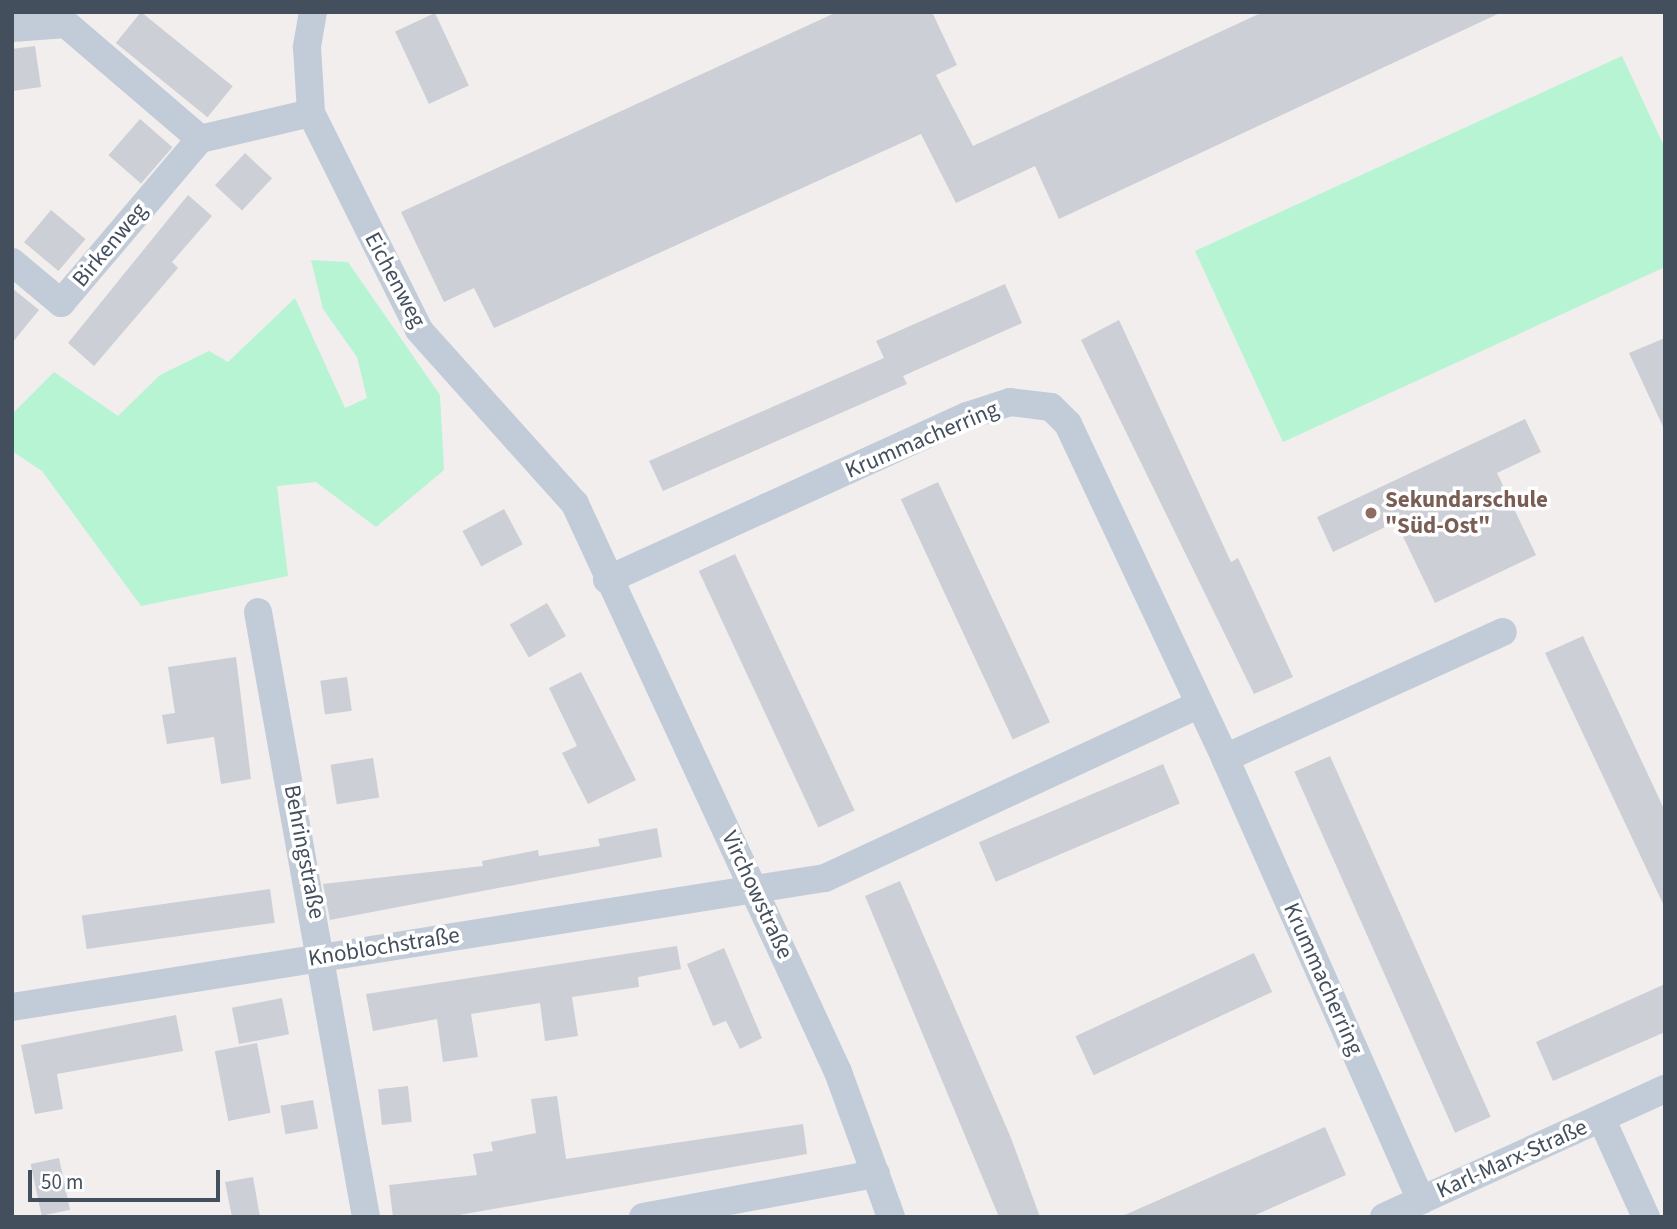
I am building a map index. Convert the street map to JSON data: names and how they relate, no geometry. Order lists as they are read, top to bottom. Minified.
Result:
{"streets":{"street":["Birkenweg","Eichenweg","Krummacherring","Behringstraße","Virchowstraße","Knoblochstraße","Karl-Marx-Straße"]},"crossings":[["Eichenweg","Krummacherring"],["Eichenweg","Virchowstraße"],["Krummacherring","Virchowstraße"],["Krummacherring","Karl-Marx-Straße"],["Behringstraße","Knoblochstraße"],["Virchowstraße","Knoblochstraße"]],"places":["Sekundarschule \"Süd-Ost\""],"scale_bar":"50 m"}
